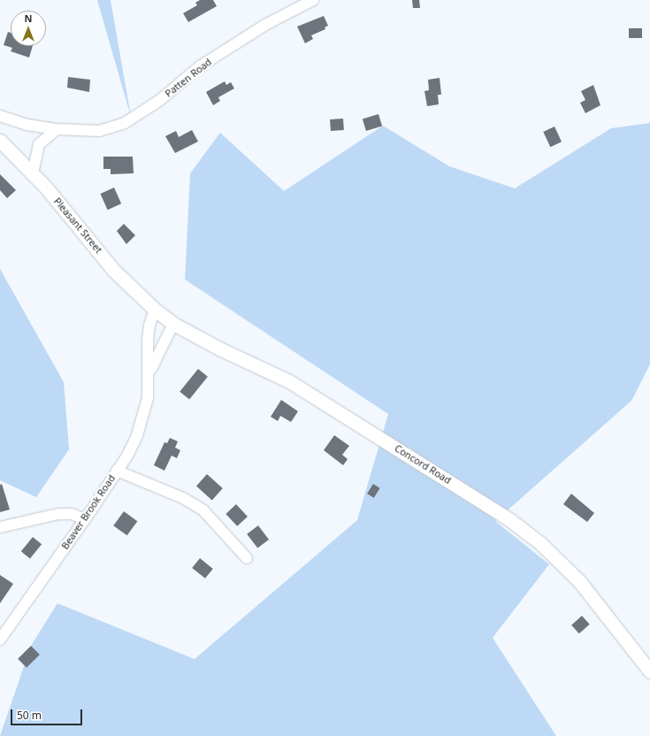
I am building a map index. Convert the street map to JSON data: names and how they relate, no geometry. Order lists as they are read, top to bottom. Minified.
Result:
{"streets":{"main road":["Pleasant Street","Concord Road"],"street":["Patten Road","Beaver Brook Road"]},"crossings":[["Pleasant Street","Concord Road"],["Pleasant Street","Beaver Brook Road"],["Concord Road","Beaver Brook Road"]],"scale_bar":"50 m","north":"top"}
